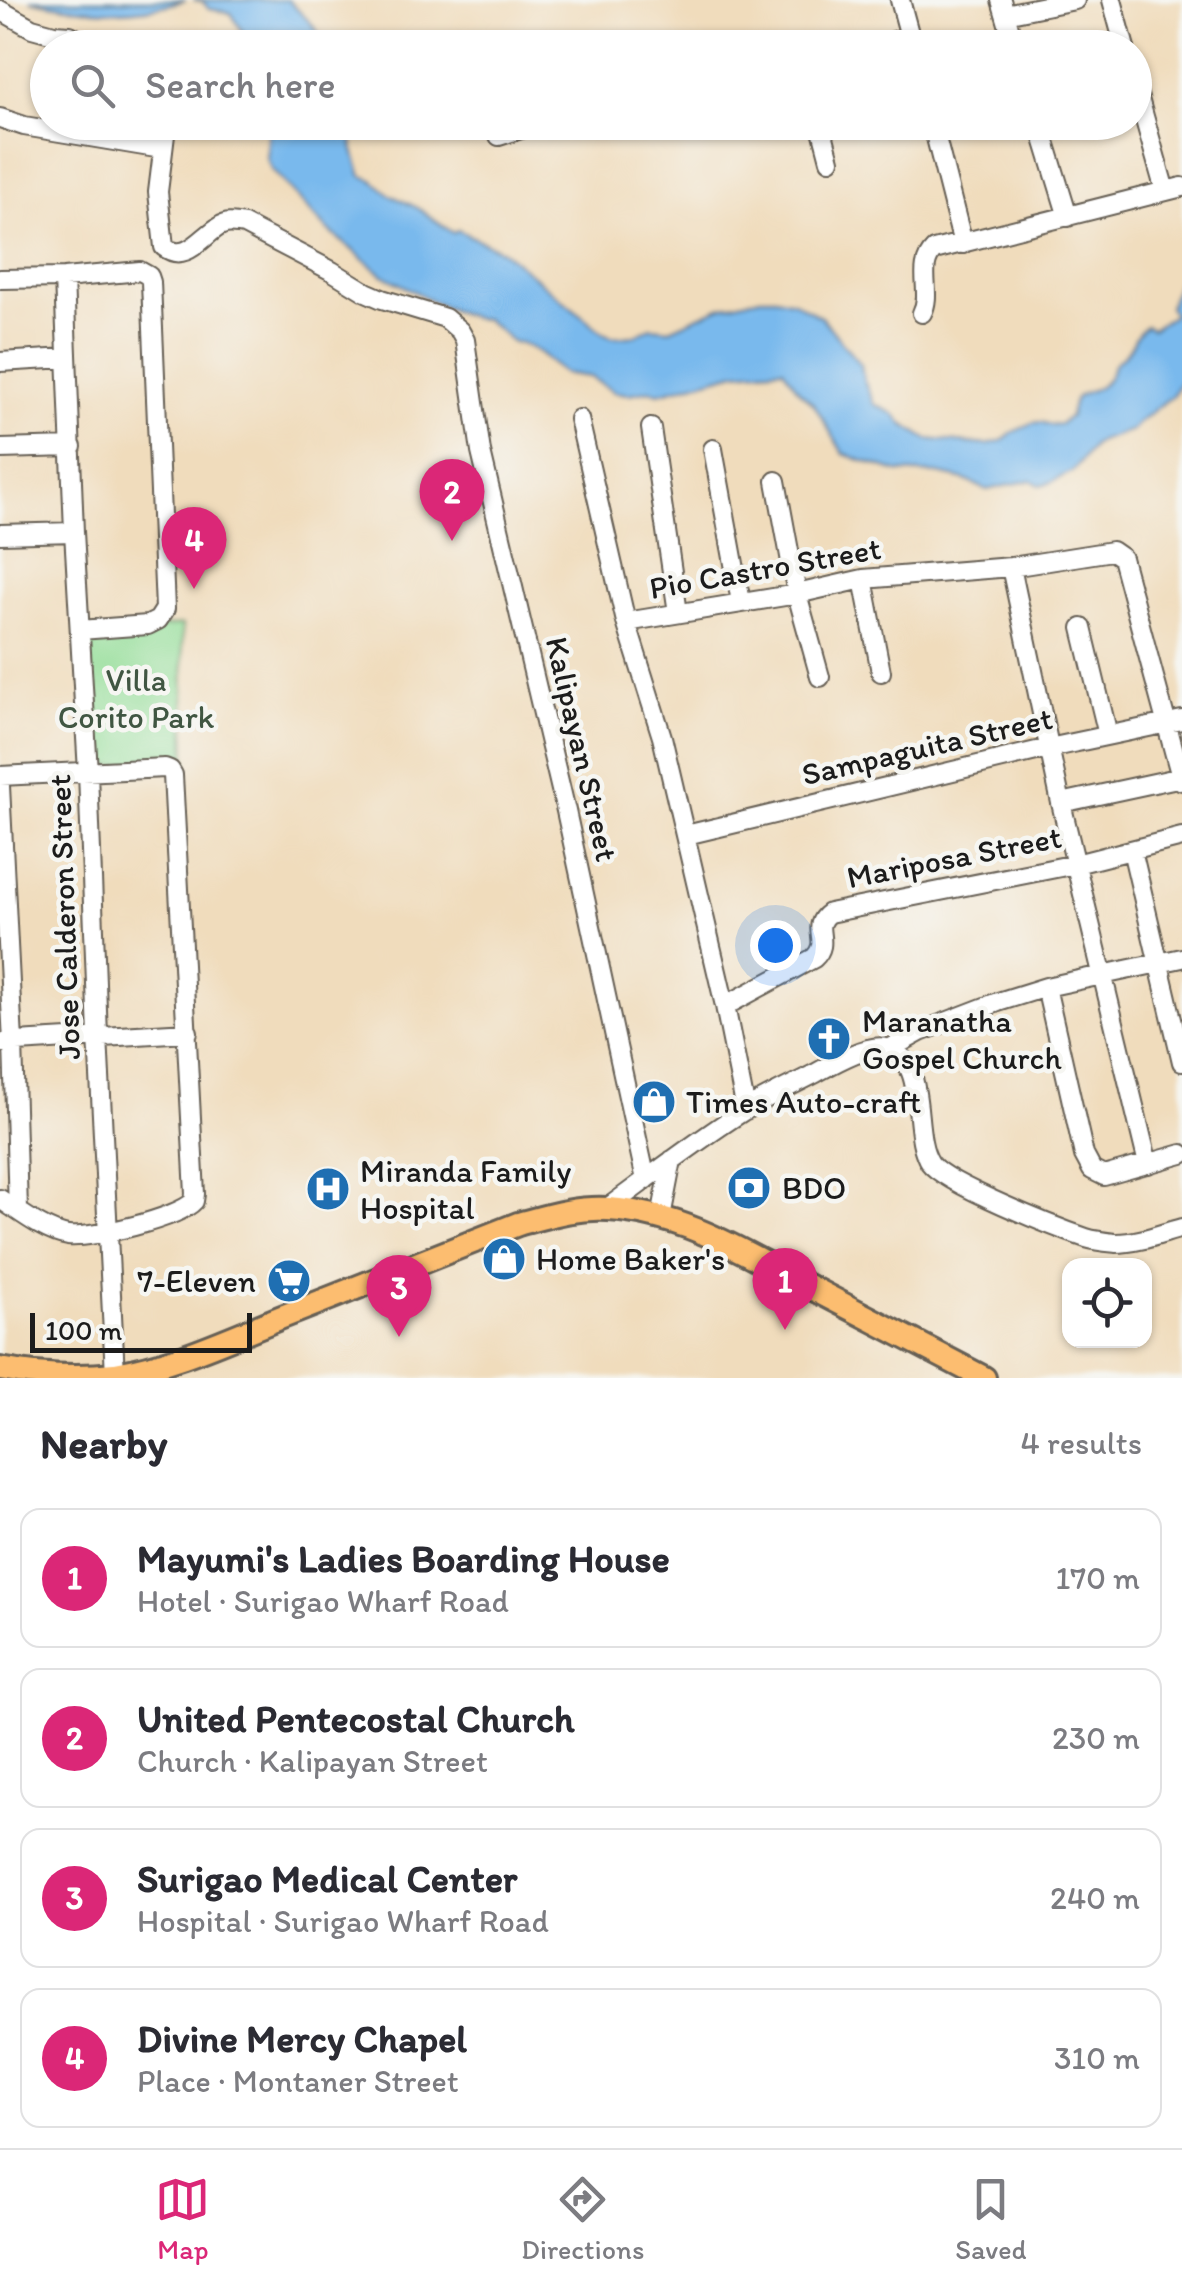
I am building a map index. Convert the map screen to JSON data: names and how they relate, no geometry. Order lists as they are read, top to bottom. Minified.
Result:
{"streets":{"street":["Pio Castro Street","Sampaguita Street","Kalipayan Street","Mariposa Street","Jose Calderon Street"]},"crossings":[["Pio Castro Street","Sampaguita Street"],["Pio Castro Street","Mariposa Street"]],"parks":["Villa Corito Park"],"places":{"church":["Maranatha Gospel Church"],"shop":["Times Auto-craft","Home Baker's"],"bank":["BDO"],"hospital":["Miranda Family Hospital"],"supermarket":["7-Eleven"]},"scale_bar":"100 m","page":{"search":"Search here","pins":["2","4","1","3"],"scale":"100 m","heading":["Nearby","4 results"],"list":[{"mark":"1","name":"Mayumi's Ladies Boarding House","note":"Hotel · Surigao Wharf Road","value":"170 m"},{"mark":"2","name":"United Pentecostal Church","note":"Church · Kalipayan Street","value":"230 m"},{"mark":"3","name":"Surigao Medical Center","note":"Hospital · Surigao Wharf Road","value":"240 m"},{"mark":"4","name":"Divine Mercy Chapel","note":"Place · Montaner Street","value":"310 m"}],"nav":["Map","Directions","Saved"]}}
